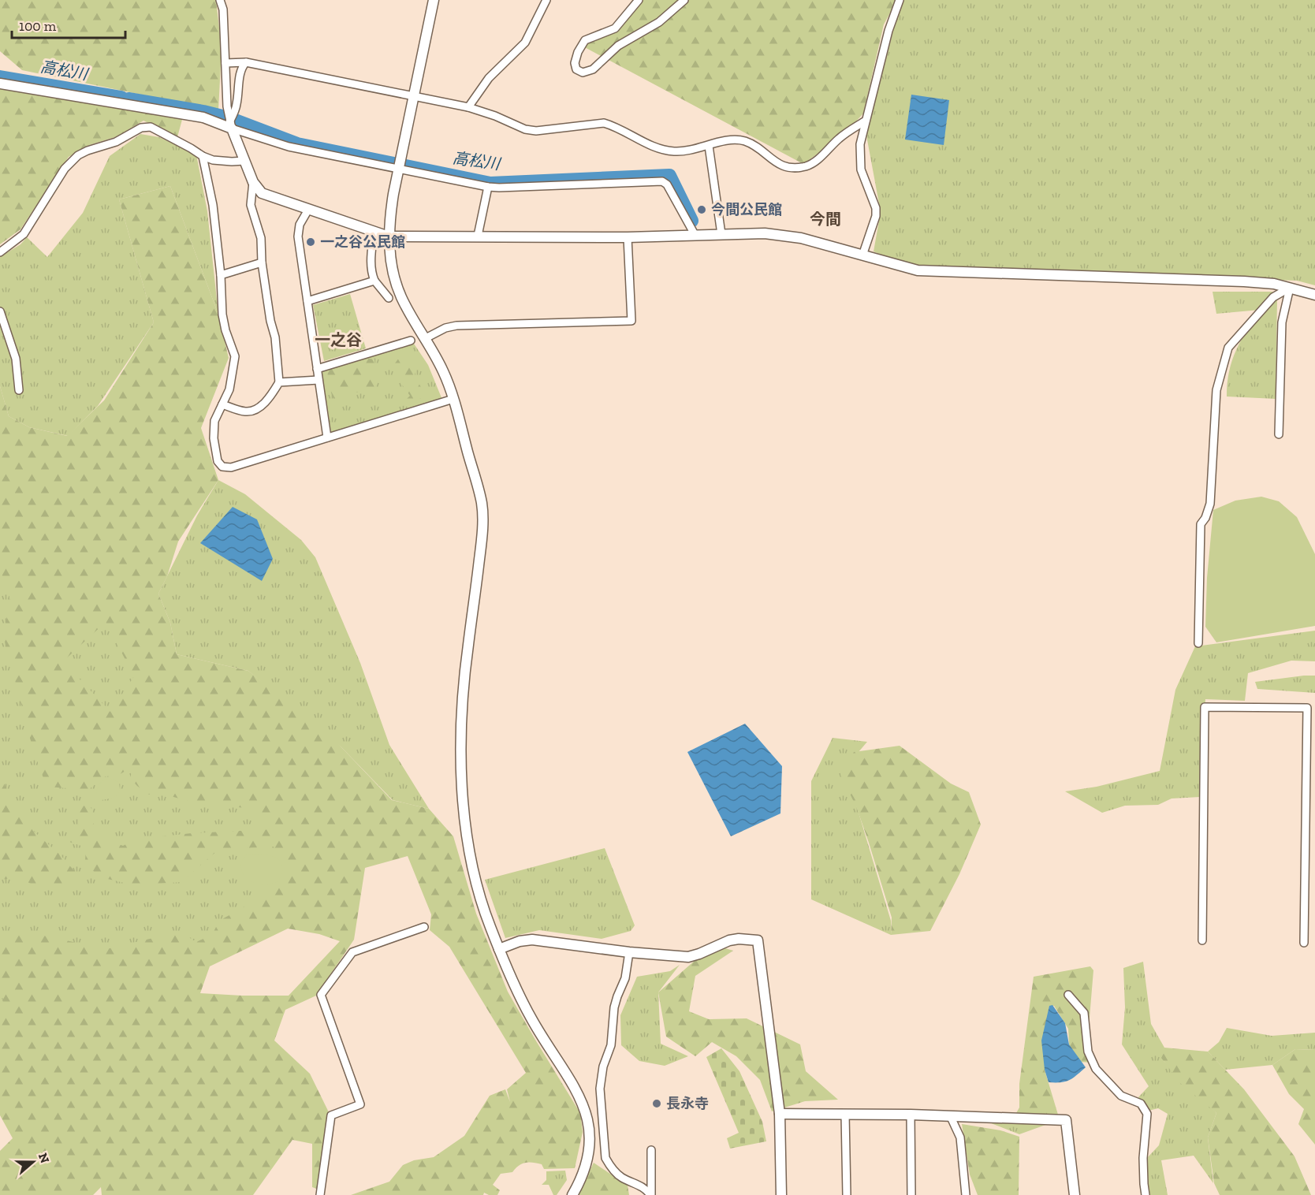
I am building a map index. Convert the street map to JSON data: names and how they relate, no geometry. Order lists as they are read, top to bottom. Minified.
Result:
{"districts":["今間","一之谷"],"water":["高松川"],"places":["今間公民館","一之谷公民館","長永寺"],"scale_bar":"100 m","north":"right"}
